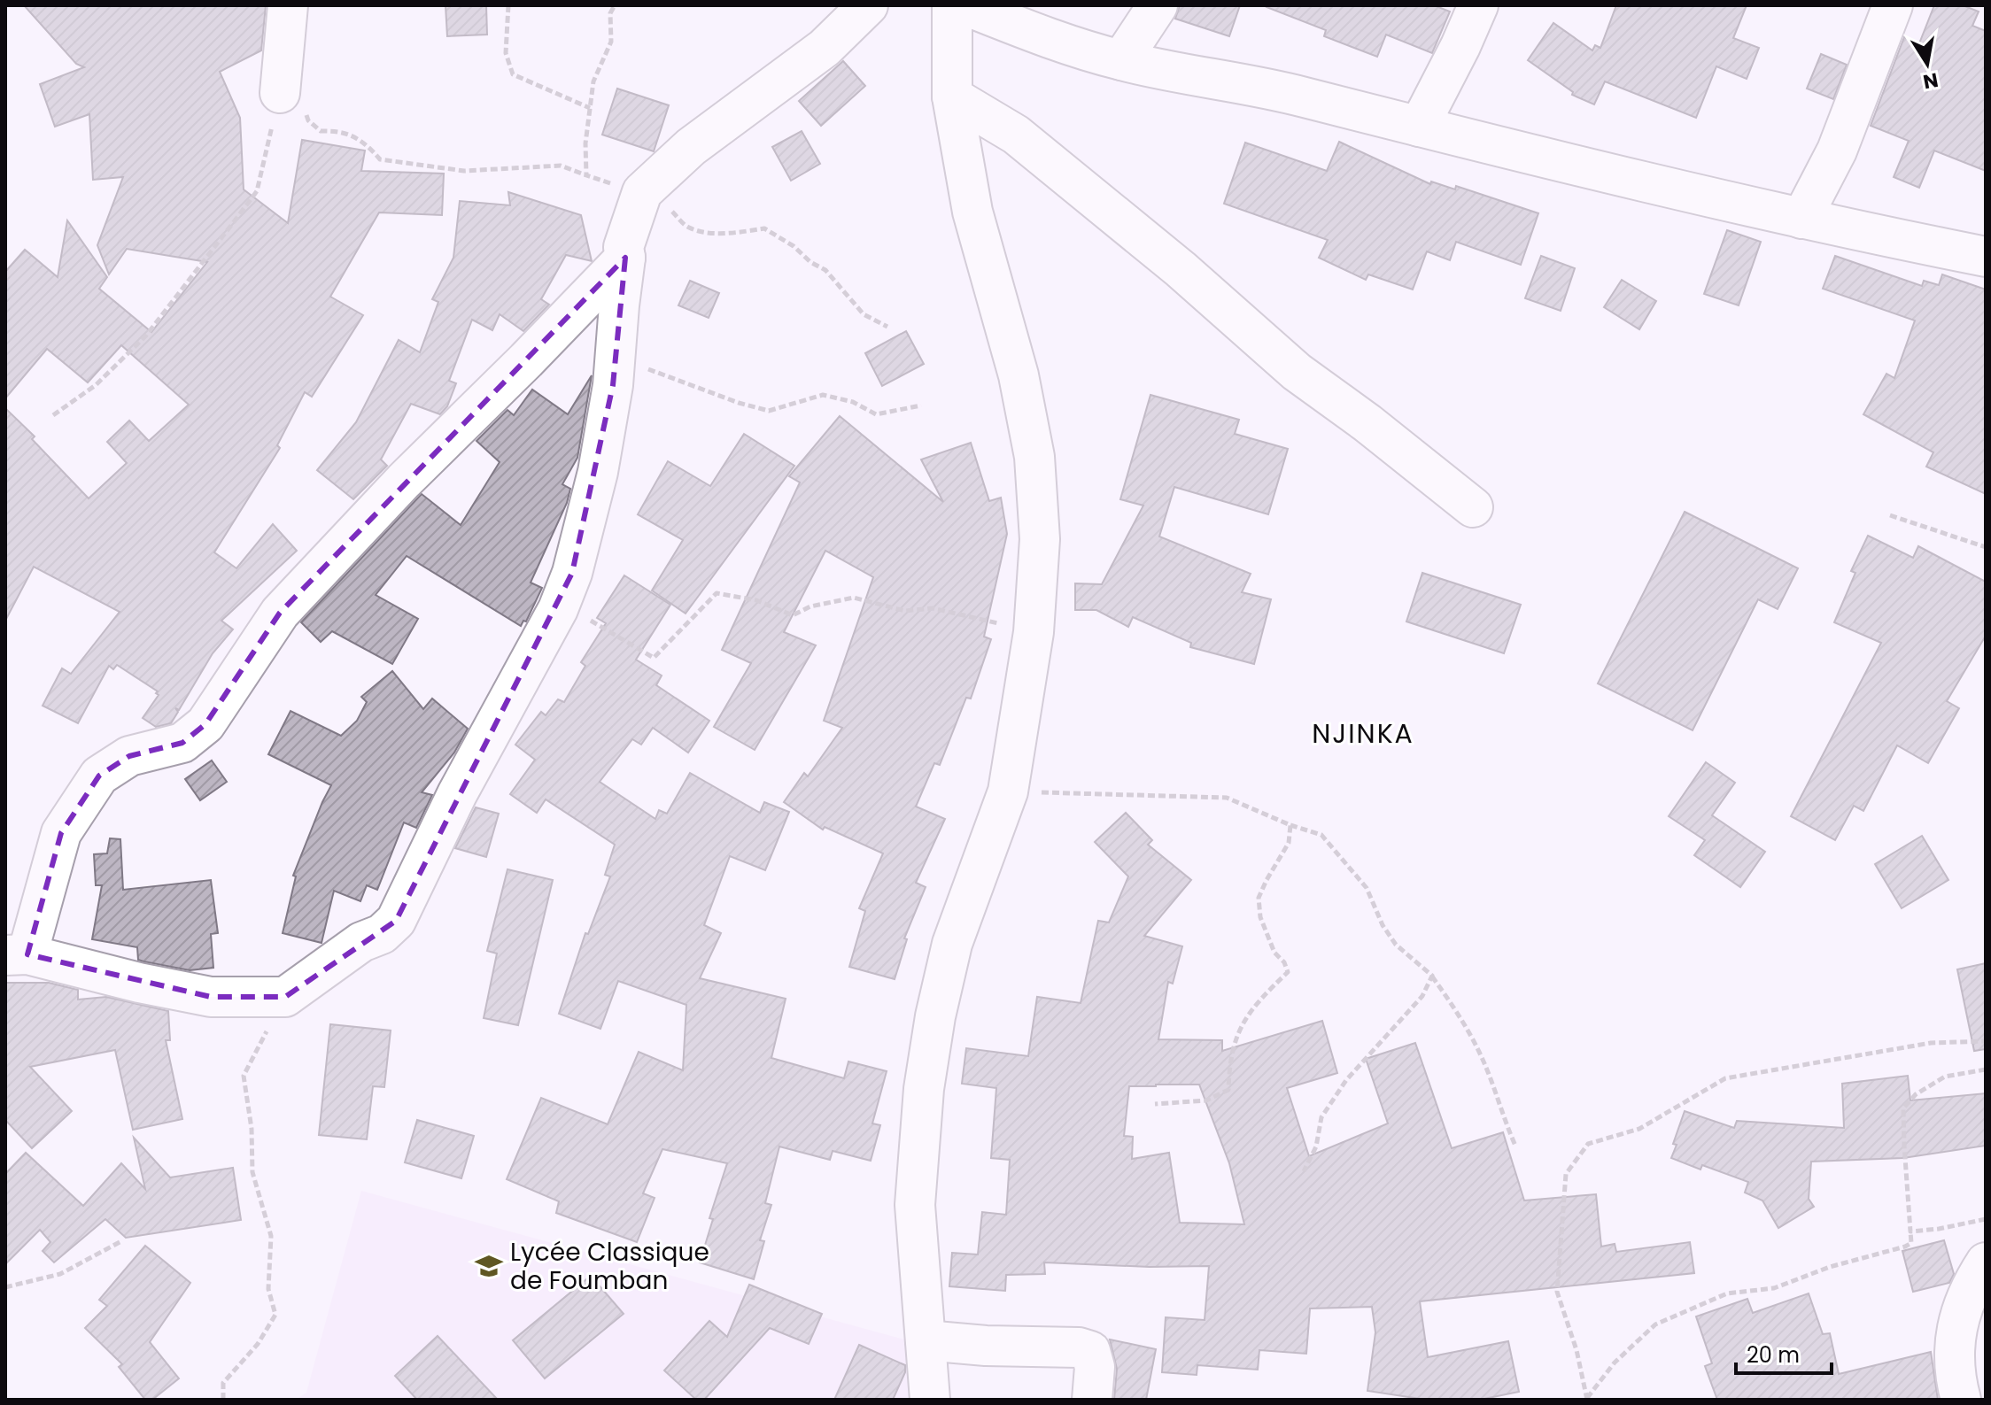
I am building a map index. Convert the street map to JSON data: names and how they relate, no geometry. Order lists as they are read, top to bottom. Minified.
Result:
{"districts":["NJINKA"],"places":{"school or university":["Lycée Classique de Foumban"]},"scale_bar":"20 m","north":"bottom"}
